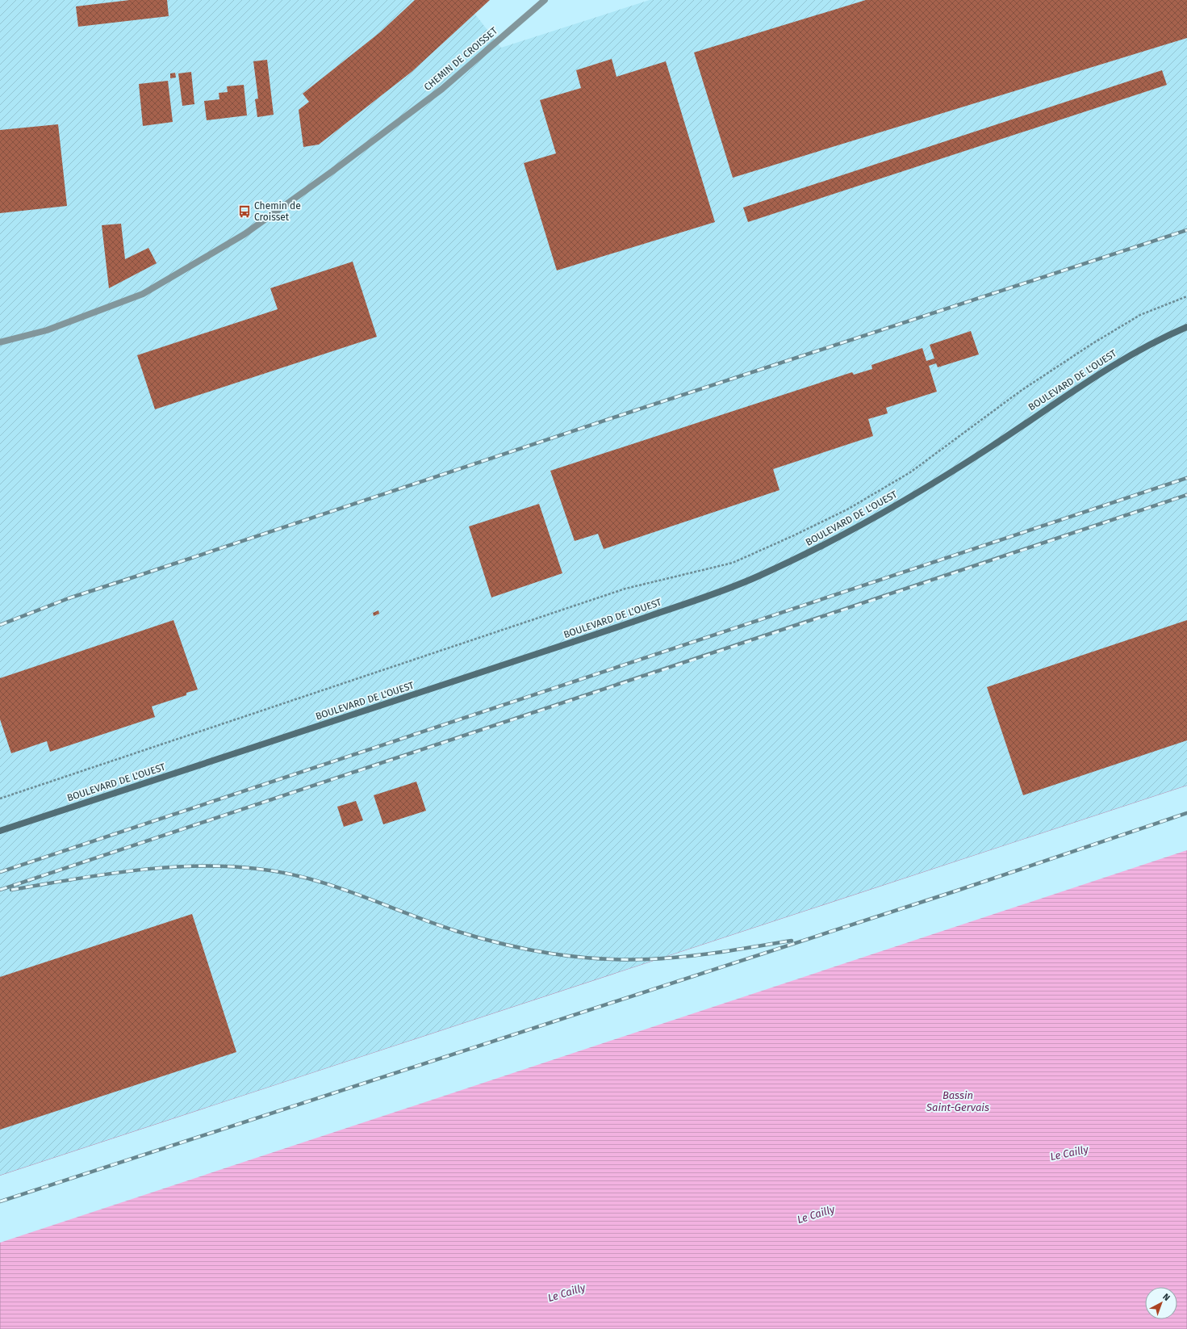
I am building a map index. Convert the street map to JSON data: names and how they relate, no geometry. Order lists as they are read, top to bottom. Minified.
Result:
{"streets":{"main road":["BOULEVARD DE L'OUEST"],"street":["CHEMIN DE CROISSET"]},"water":["Bassin Saint-Gervais","Le Cailly"],"places":{"bus stop":["Chemin de Croisset"]},"north":"top right"}
